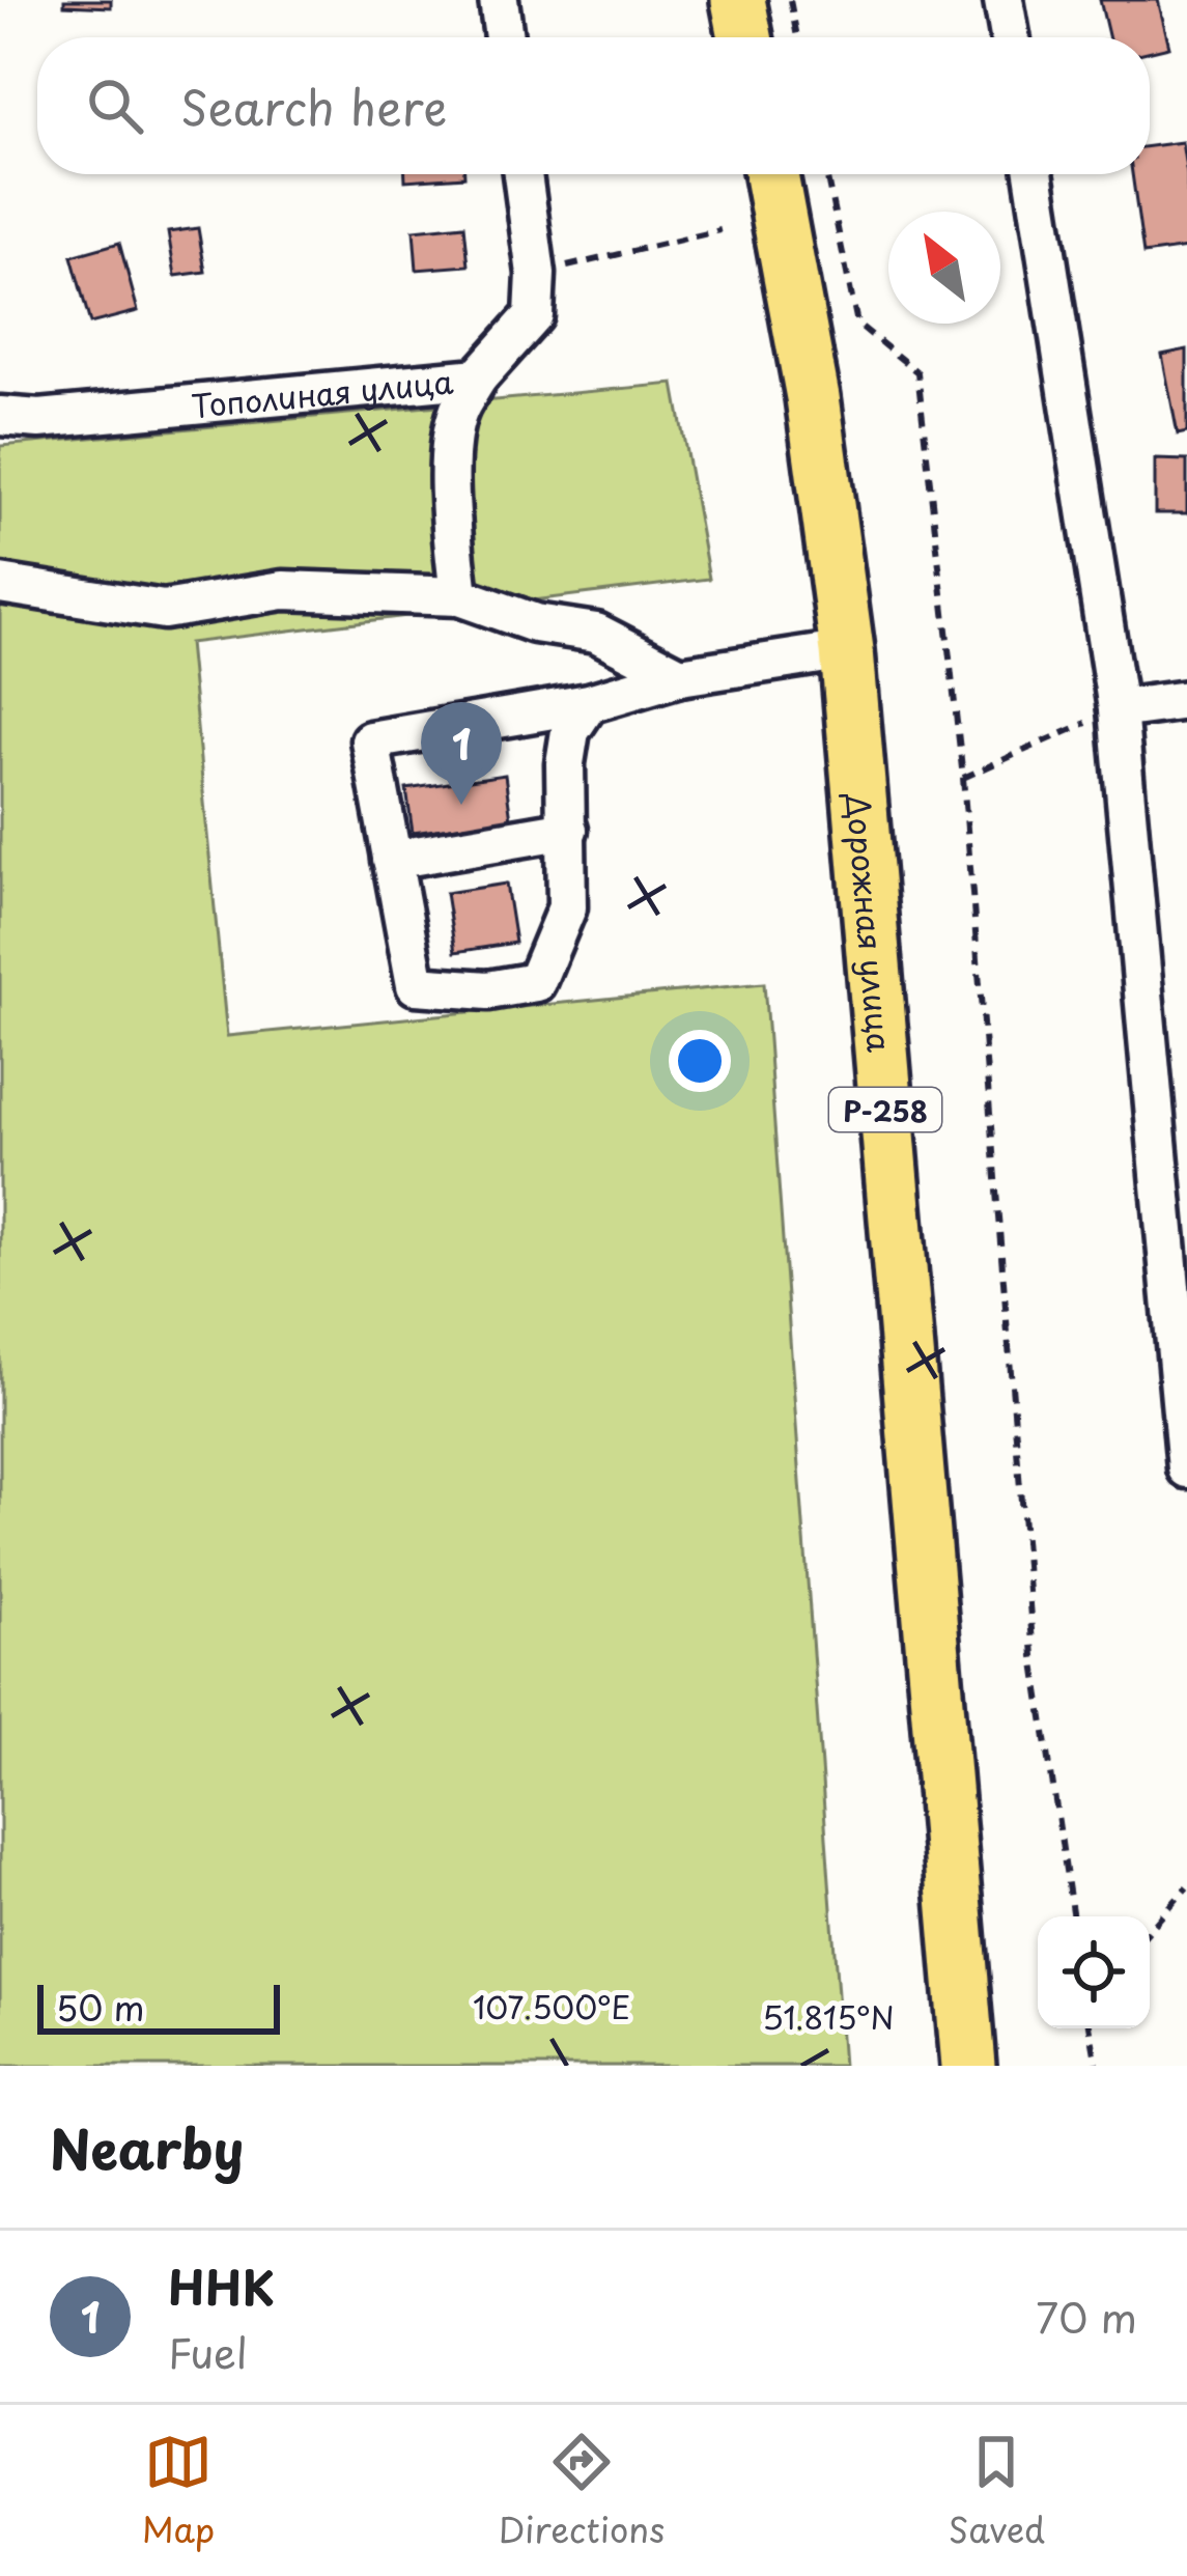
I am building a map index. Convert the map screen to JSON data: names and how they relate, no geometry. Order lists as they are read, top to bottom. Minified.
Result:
{"streets":{"highway":["Дорожная улица","Р-258"],"street":["Тополиная улица"]},"scale_bar":"50 m","north":"top left","page":{"search":"Search here","pins":"1","scale":"50 m","heading":"Nearby","list":[{"mark":"1","name":"ННК","note":"Fuel","value":"70 m"}],"nav":["Map","Directions","Saved"]},"coordinates":["107.500°E","51.815°N"]}
